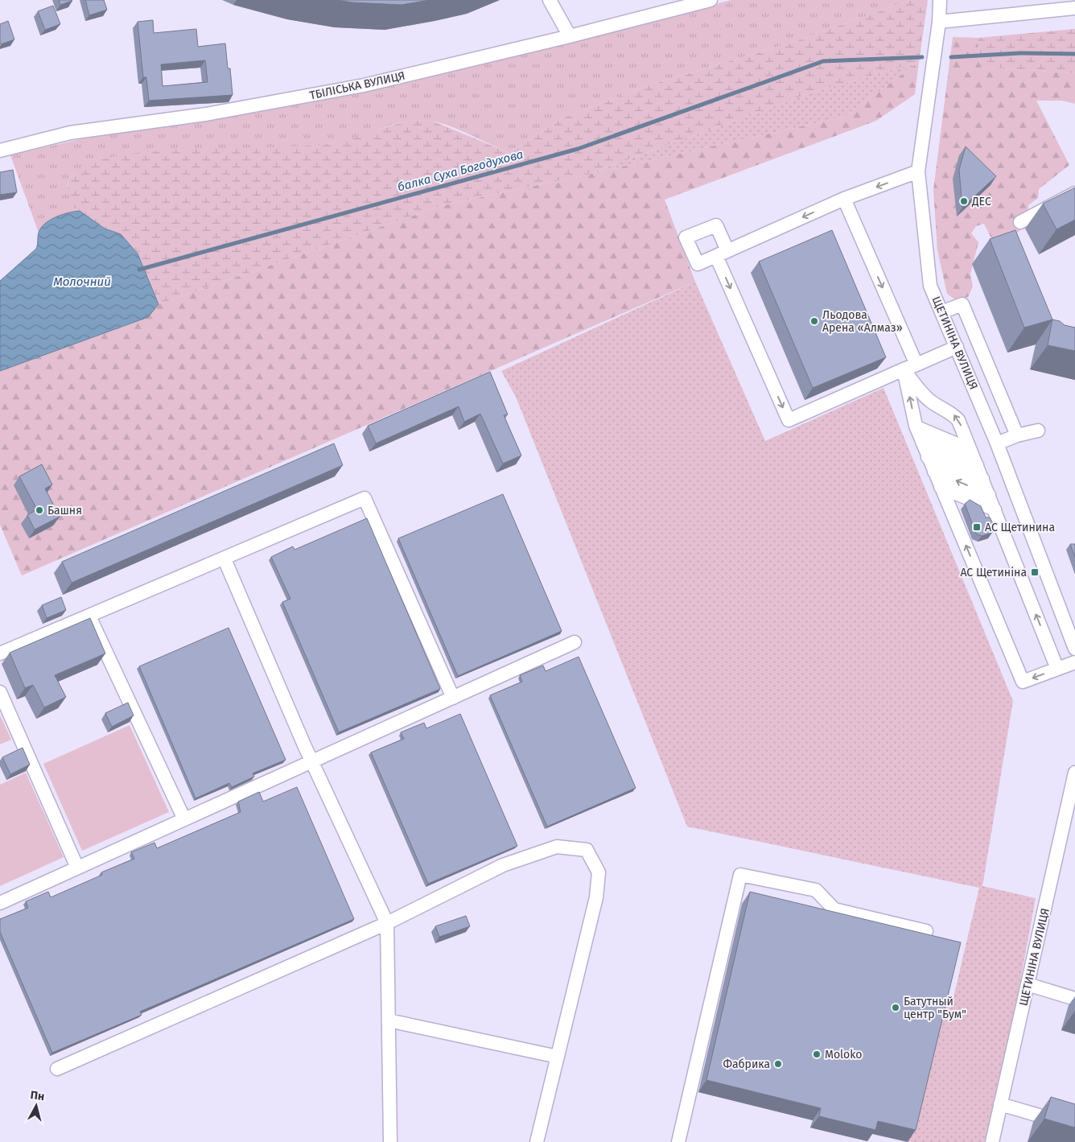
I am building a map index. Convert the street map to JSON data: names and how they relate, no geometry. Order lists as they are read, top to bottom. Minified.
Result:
{"streets":{"street":["ТБІЛІСЬКА ВУЛИЦЯ","ЩЕТИНІНА ВУЛИЦЯ"]},"water":["балка Суха Богодухова","Молочний"],"places":{"other":["ДЕС","Льодова Арена «Алмаз»","Башня","Батутный центр \"Бум\"","Moloko","Фабрика"],"transit":["АС Щетинина","АС Щетиніна"]},"north":"top"}
